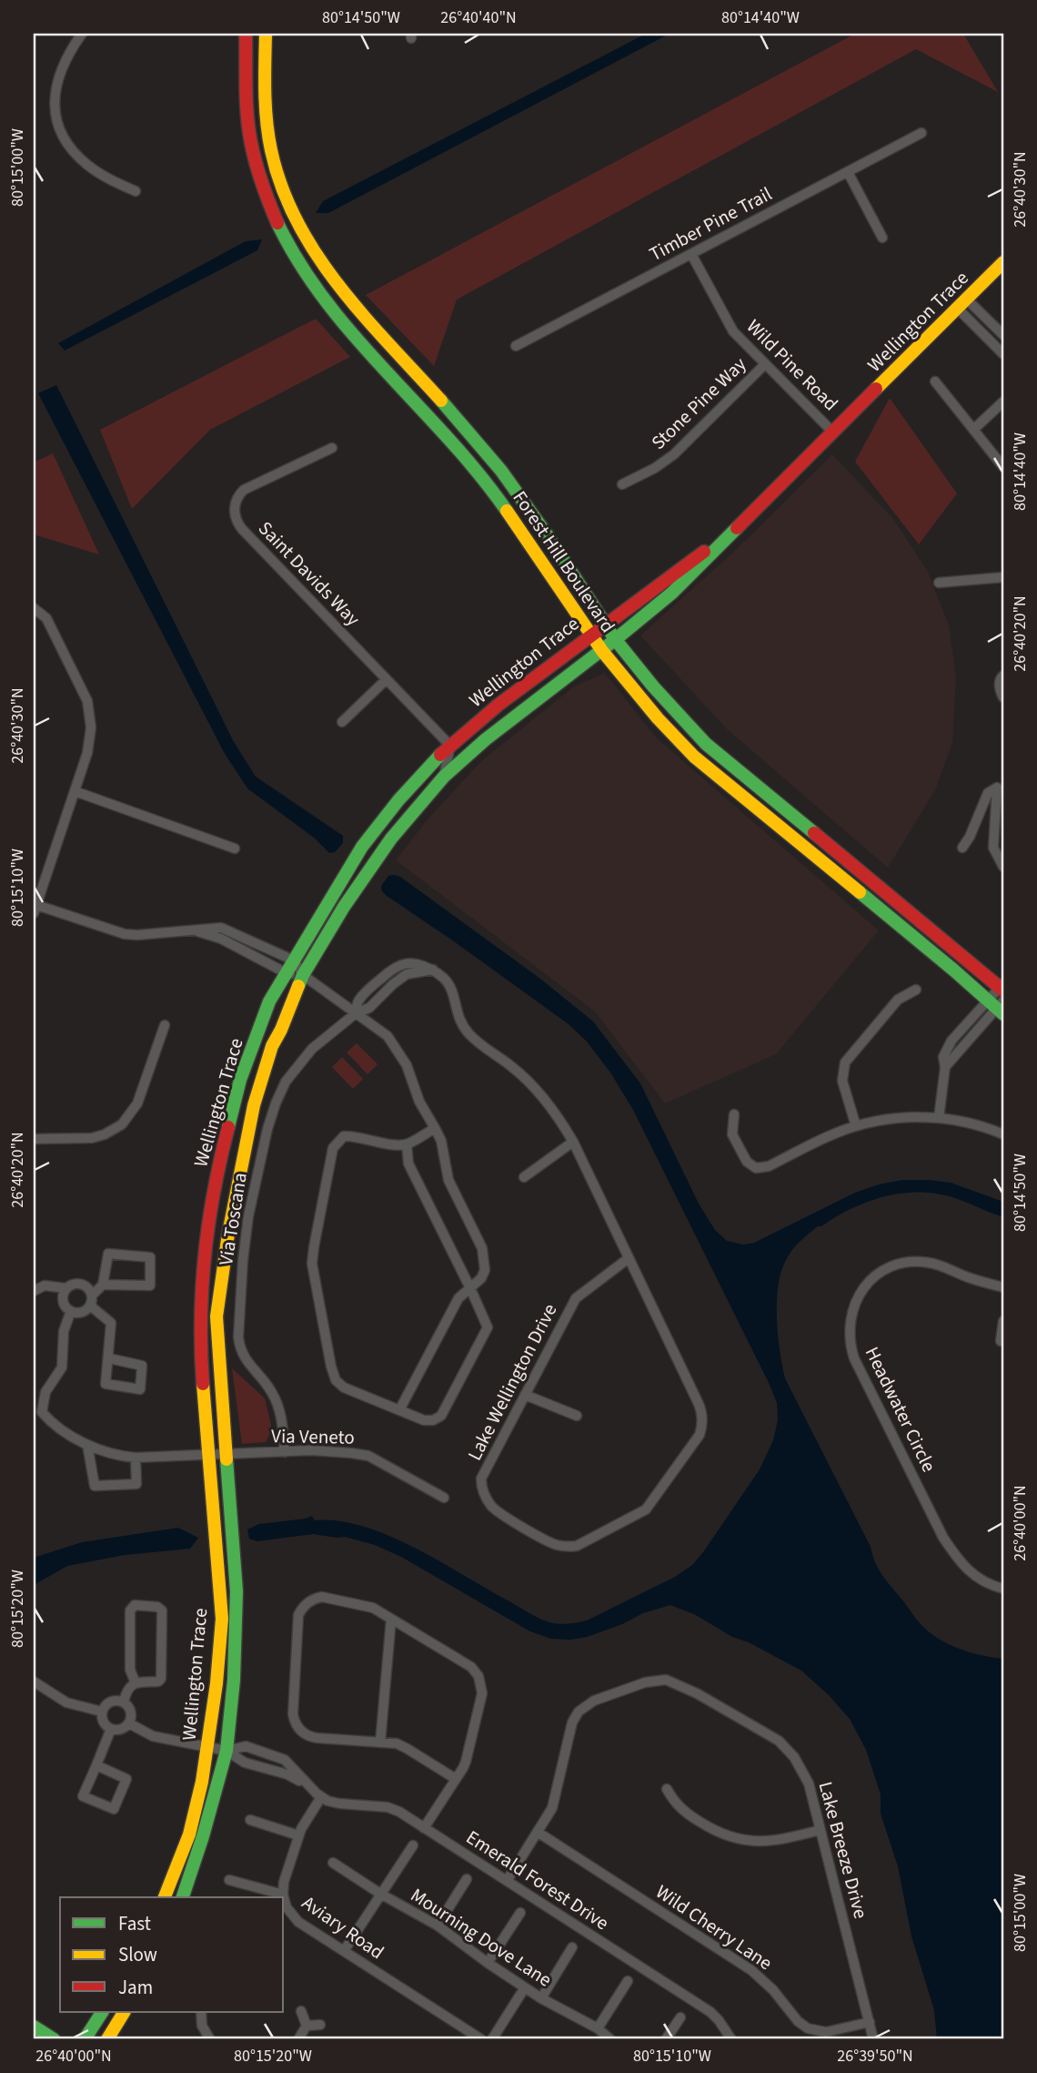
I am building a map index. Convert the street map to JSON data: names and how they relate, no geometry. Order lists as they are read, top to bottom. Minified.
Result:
{"streets":{"street":["Timber Pine Trail","Wellington Trace","Wild Pine Road","Stone Pine Way","Forest Hill Boulevard","Saint Davids Way","Via Toscana","Lake Wellington Drive","Headwater Circle","Via Veneto","Lake Breeze Drive","Emerald Forest Drive","Aviary Road","Wild Cherry Lane","Mourning Dove Lane"]},"crossings":[["Timber Pine Trail","Wild Pine Road"],["Wellington Trace","Wild Pine Road"],["Wellington Trace","Forest Hill Boulevard"],["Wellington Trace","Saint Davids Way"],["Wellington Trace","Via Veneto"],["Wild Pine Road","Stone Pine Way"],["Via Toscana","Lake Wellington Drive"],["Via Toscana","Via Veneto"],["Lake Breeze Drive","Emerald Forest Drive"],["Lake Breeze Drive","Wild Cherry Lane"],["Emerald Forest Drive","Aviary Road"]],"legend":["Fast","Slow","Jam"],"coordinates":["80°14'50\"W","26°40'40\"N","80°14'40\"W","80°15'00\"W","26°40'30\"N","26°40'20\"N","80°15'10\"W","26°40'00\"N","80°15'20\"W","26°39'50\"N"]}
